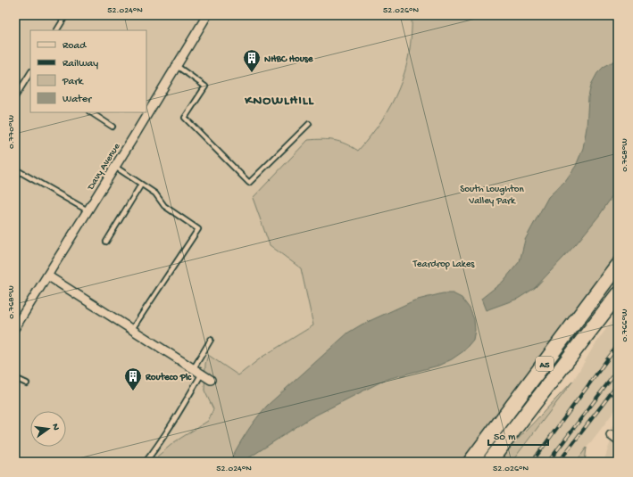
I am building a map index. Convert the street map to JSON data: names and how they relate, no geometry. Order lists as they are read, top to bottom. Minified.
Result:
{"streets":{"highway":["A5"],"street":["Davy Avenue"]},"districts":["KNOWLHILL"],"parks":["South Loughton Valley Park","Teardrop Lakes"],"places":{"building":["NHBC House","Routeco Plc"]},"legend":["Road","Railway","Park","Water"],"scale_bar":"50 m","north":"right","coordinates":["52.024°N","52.026°N","0.770°W","0.768°W","0.766°W"]}
